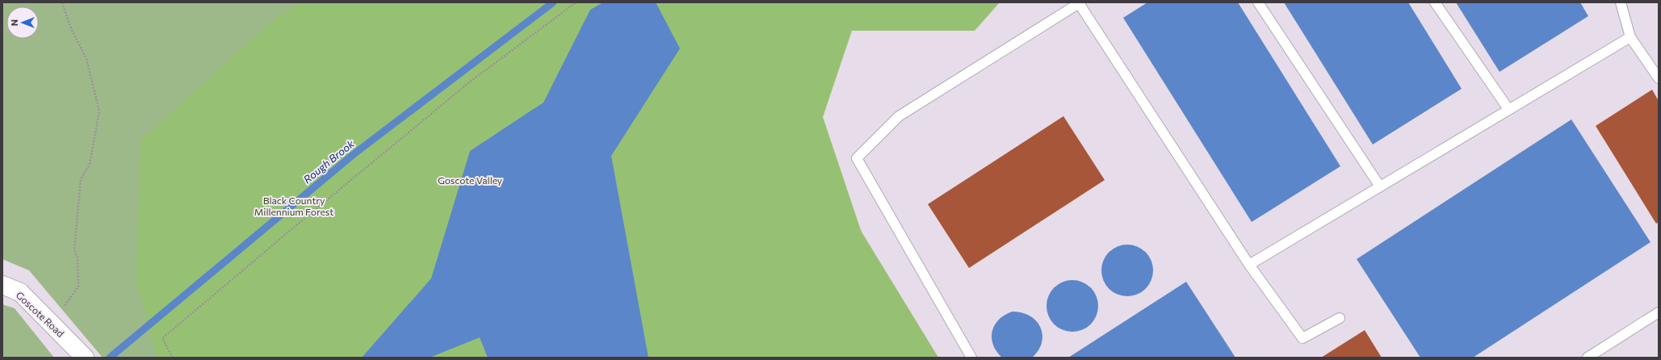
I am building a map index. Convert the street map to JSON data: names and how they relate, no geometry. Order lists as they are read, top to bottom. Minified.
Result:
{"streets":{"street":["Goscote Road"]},"water":["Rough Brook"],"parks":["Goscote Valley","Black Country Millennium Forest"],"north":"left"}
